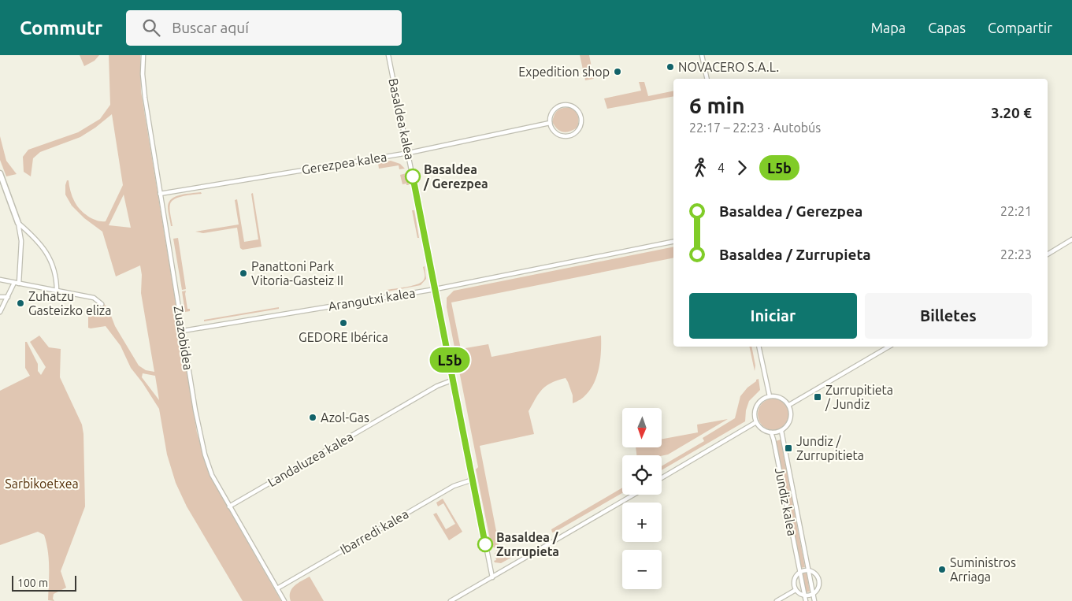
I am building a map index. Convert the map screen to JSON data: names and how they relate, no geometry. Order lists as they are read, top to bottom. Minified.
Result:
{"streets":{"street":["Basaldea kalea","Gerezpea kalea","Arangutxi kalea","Zuazobidea","Landaluzea kalea","Jundiz kalea","Ibarredi kalea"]},"crossings":[["Basaldea kalea","Gerezpea kalea"],["Basaldea kalea","Arangutxi kalea"],["Basaldea kalea","Landaluzea kalea"],["Basaldea kalea","Ibarredi kalea"],["Gerezpea kalea","Zuazobidea"],["Arangutxi kalea","Zuazobidea"],["Zuazobidea","Landaluzea kalea"],["Zuazobidea","Ibarredi kalea"]],"parks":["Sarbikoetxea"],"places":{"other":["NOVACERO S.A.L.","Expedition shop","Basaldea / Gerezpea","Panattoni Park Vitoria-Gasteiz II","Zuhatzu Gasteizko eliza","GEDORE Ibérica","Azol-Gas","Basaldea / Zurrupieta","Suministros Arriaga"],"transit":["Zurrupitieta / Jundiz","Jundiz / Zurrupitieta"]},"lines":["bus line L5b"],"scale_bar":"100 m","north":"bottom","page":{"header":"Commutr","search":"Buscar aquí","nav":["Mapa","Capas","Compartir"],"on_map":"L5b","heading":["6 min","22:17 – 22:23 · Autobús","3.20 €"],"legs":["4","L5b"],"list":[{"name":"Basaldea / Gerezpea","value":"22:21"},{"name":"Basaldea / Zurrupieta","value":"22:23"}],"buttons":["Iniciar","Billetes"],"map_buttons":["+","−"],"scale":"100 m"}}
